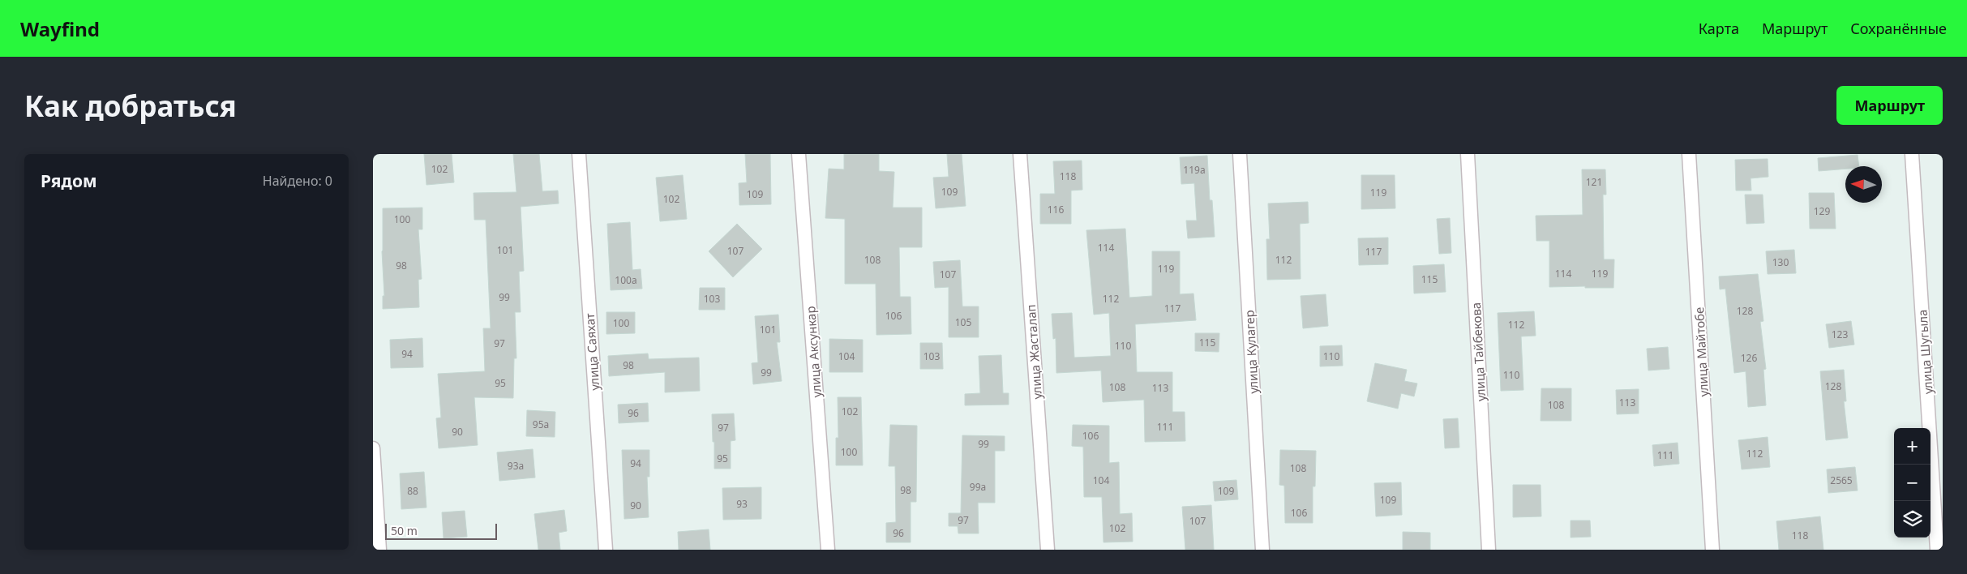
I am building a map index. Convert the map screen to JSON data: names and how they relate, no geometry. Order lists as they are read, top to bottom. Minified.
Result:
{"streets":{"street":["улица Саяхат","улица Аксункар","улица Жасталап","улица Кулагер","улица Тайбекова","улица Майтобе","улица Шугыла"]},"house_numbers":["102","119а","118","121","109","119","109","102","116","129","100","114","101","107","117","108","112","130","98","119","114","119","107","115","100а","99","103","112","117","128","106","105","100","112","101","123","115","97","110","94","104","103","110","126","98","99","110","95","128","108","113","113","108","102","96","95а","111","97","90","106","99","100","112","111","95","94","93а","108","104","2565","99а","98","88","109","109","93","90","106","97","107","102","96","118"],"scale_bar":"50 m","north":"left","page":{"header":"Wayfind","nav":["Карта","Маршрут","Сохранённые"],"buttons":"Маршрут","title":"Как добраться","heading":["Рядом","Найдено: 0"],"map_buttons":["+","−"],"scale":"50 m"}}
